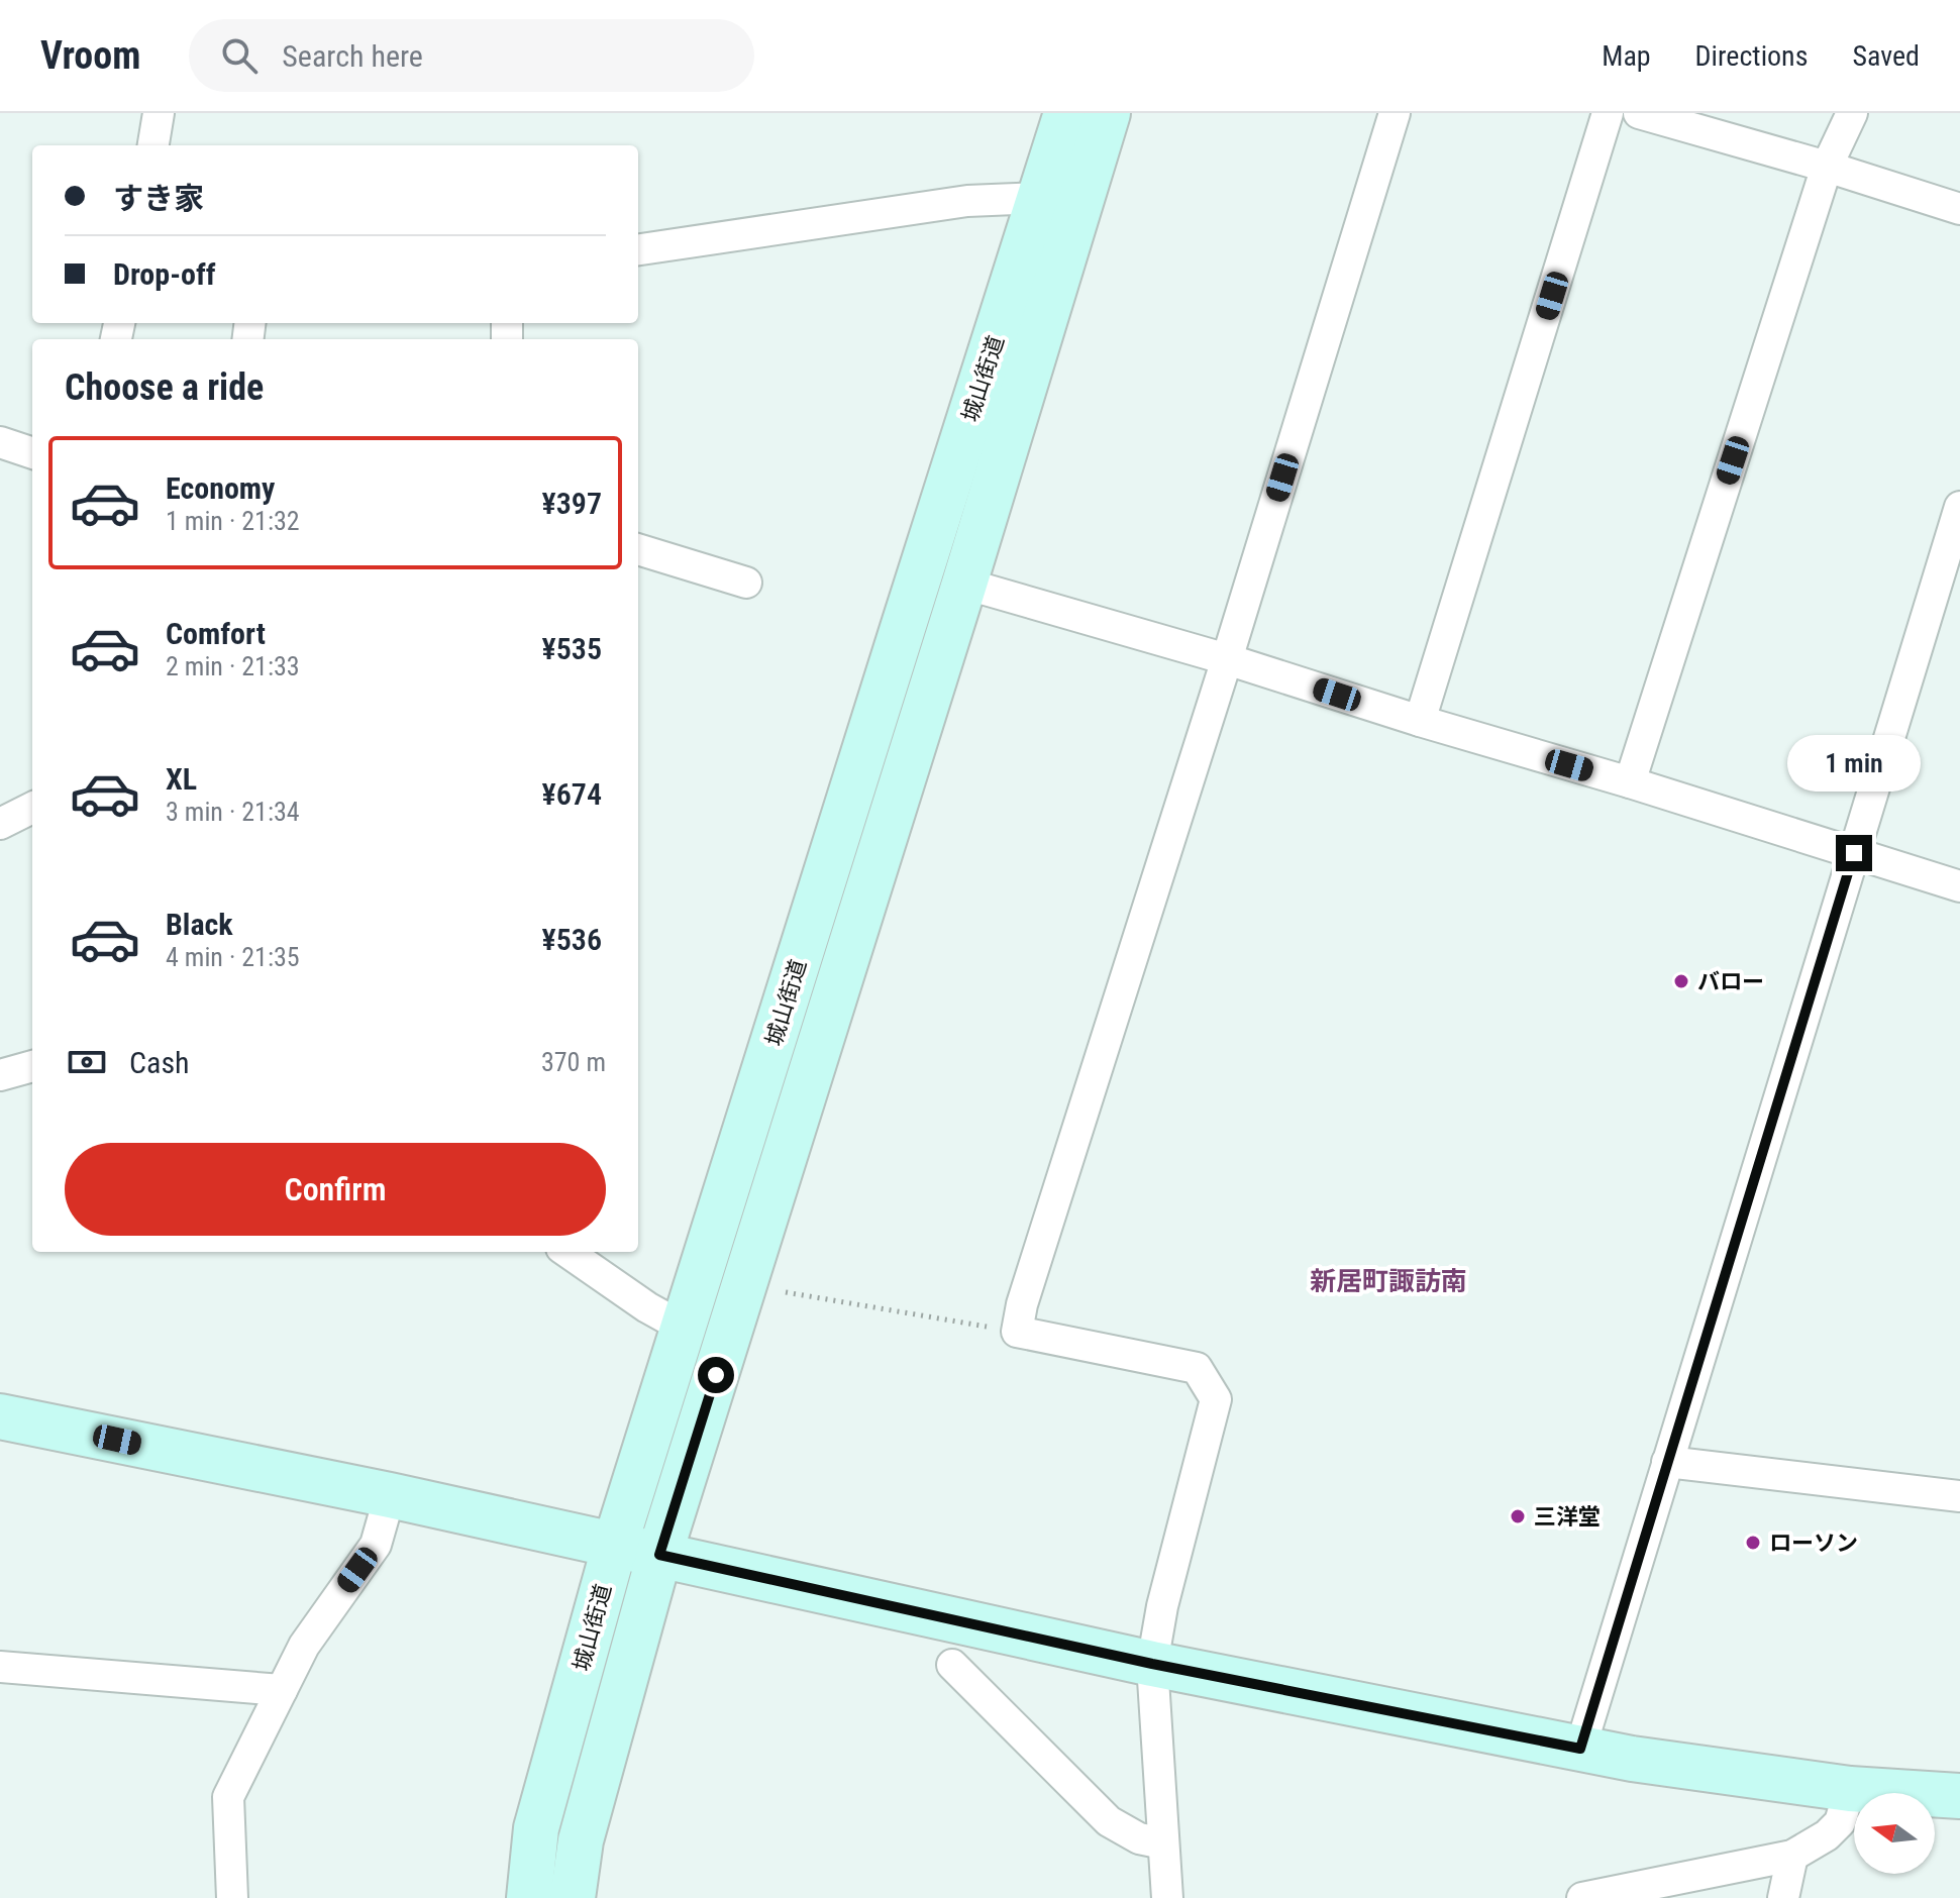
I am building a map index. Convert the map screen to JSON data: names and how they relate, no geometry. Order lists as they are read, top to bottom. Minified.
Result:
{"streets":{"street":["城山街道"]},"districts":["新居町諏訪南"],"places":["バロー","三洋堂","ローソン"],"north":"left","page":{"header":"Vroom","search":"Search here","nav":["Map","Directions","Saved"],"banner":["すき家","Drop-off"],"heading":"Choose a ride","list":[{"name":"Economy","note":"1 min · 21:32","value":"¥397"},{"name":"Comfort","note":"2 min · 21:33","value":"¥535"},{"name":"XL","note":"3 min · 21:34","value":"¥674"},{"name":"Black","note":"4 min · 21:35","value":"¥536"}],"bubble":"1 min","pay":["Cash","370 m"],"buttons":"Confirm"}}
